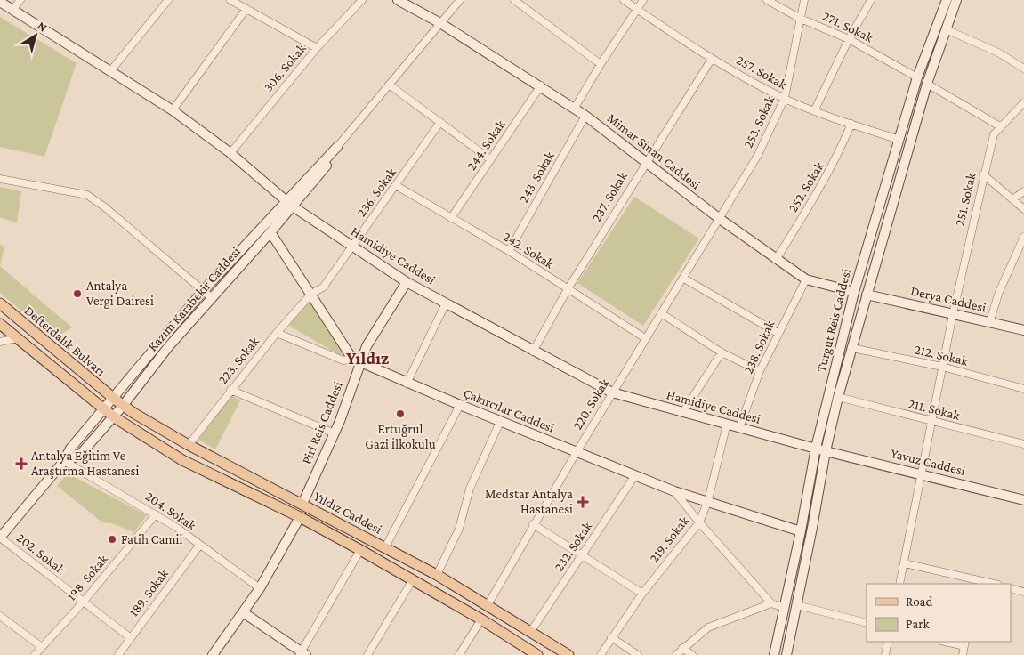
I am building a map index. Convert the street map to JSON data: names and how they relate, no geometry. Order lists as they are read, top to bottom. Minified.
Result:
{"streets":{"main road":["Defterdalık Bulvarı","Yıldız Caddesi"],"street":["271. Sokak","306. Sokak","257. Sokak","253. Sokak","244. Sokak","Mimar Sinan Caddesi","243. Sokak","252. Sokak","236. Sokak","237. Sokak","251. Sokak","242. Sokak","Hamidiye Caddesi","Kazım Karabekir Caddesi","Derya Caddesi","Turgut Reis Caddesi","238. Sokak","212. Sokak","223. Sokak","220. Sokak","211. Sokak","Çakırcılar Caddesi","Piri Reis Caddesi","Yavuz Caddesi","204. Sokak","219. Sokak","232. Sokak","202. Sokak","198. Sokak","189. Sokak"]},"crossings":[["271. Sokak","253. Sokak"],["271. Sokak","Turgut Reis Caddesi"],["306. Sokak","Hamidiye Caddesi"],["257. Sokak","253. Sokak"],["257. Sokak","252. Sokak"],["257. Sokak","237. Sokak"],["257. Sokak","Turgut Reis Caddesi"],["253. Sokak","Mimar Sinan Caddesi"],["253. Sokak","220. Sokak"],["244. Sokak","Mimar Sinan Caddesi"],["244. Sokak","242. Sokak"],["Mimar Sinan Caddesi","243. Sokak"],["Mimar Sinan Caddesi","252. Sokak"],["Mimar Sinan Caddesi","237. Sokak"],["Mimar Sinan Caddesi","Kazım Karabekir Caddesi"],["Mimar Sinan Caddesi","Turgut Reis Caddesi"],["Mimar Sinan Caddesi","238. Sokak"],["Mimar Sinan Caddesi","220. Sokak"],["243. Sokak","242. Sokak"],["236. Sokak","242. Sokak"],["236. Sokak","Hamidiye Caddesi"],["236. Sokak","223. Sokak"],["237. Sokak","242. Sokak"],["237. Sokak","Hamidiye Caddesi"],["251. Sokak","Derya Caddesi"],["251. Sokak","212. Sokak"],["251. Sokak","211. Sokak"],["251. Sokak","Yavuz Caddesi"],["242. Sokak","220. Sokak"],["Hamidiye Caddesi","Kazım Karabekir Caddesi"],["Hamidiye Caddesi","Turgut Reis Caddesi"],["Hamidiye Caddesi","238. Sokak"],["Hamidiye Caddesi","220. Sokak"],["Hamidiye Caddesi","Piri Reis Caddesi"],["Hamidiye Caddesi","Yavuz Caddesi"],["Hamidiye Caddesi","219. Sokak"],["Kazım Karabekir Caddesi","Defterdalık Bulvarı"],["Kazım Karabekir Caddesi","204. Sokak"],["Kazım Karabekir Caddesi","Yıldız Caddesi"],["Kazım Karabekir Caddesi","202. Sokak"],["Derya Caddesi","Turgut Reis Caddesi"],["Turgut Reis Caddesi","212. Sokak"],["Turgut Reis Caddesi","211. Sokak"],["Turgut Reis Caddesi","Çakırcılar Caddesi"],["Turgut Reis Caddesi","Yavuz Caddesi"],["Defterdalık Bulvarı","Yıldız Caddesi"],["223. Sokak","Yıldız Caddesi"],["220. Sokak","Çakırcılar Caddesi"],["220. Sokak","Yıldız Caddesi"],["Çakırcılar Caddesi","Piri Reis Caddesi"],["Çakırcılar Caddesi","219. Sokak"],["Çakırcılar Caddesi","232. Sokak"],["Piri Reis Caddesi","Yıldız Caddesi"],["204. Sokak","198. Sokak"],["204. Sokak","189. Sokak"],["Yıldız Caddesi","232. Sokak"],["202. Sokak","198. Sokak"],["202. Sokak","189. Sokak"]],"districts":["Yıldız"],"places":{"other":["Antalya Vergi Dairesi","Ertuğrul Gazi İlkokulu","Fatih Camii"],"health":["Antalya Eğitim Ve Araştırma Hastanesi","Medstar Antalya Hastanesi"]},"legend":["Road","Park"],"north":"top right"}
